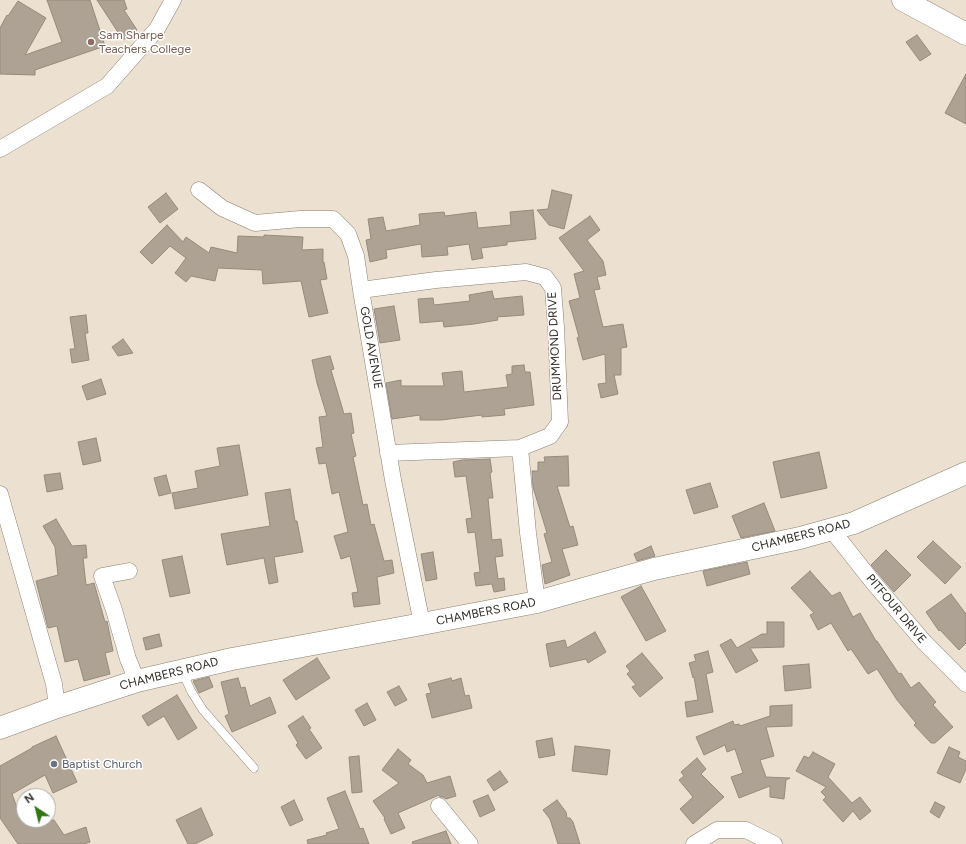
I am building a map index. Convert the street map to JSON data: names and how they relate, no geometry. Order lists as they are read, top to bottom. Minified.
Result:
{"streets":{"street":["DRUMMOND DRIVE","GOLD AVENUE","CHAMBERS ROAD","PITFOUR DRIVE"]},"crossings":[["DRUMMOND DRIVE","GOLD AVENUE"],["GOLD AVENUE","CHAMBERS ROAD"],["CHAMBERS ROAD","PITFOUR DRIVE"]],"places":["Sam Sharpe Teachers College","Baptist Church"],"north":"top left"}
